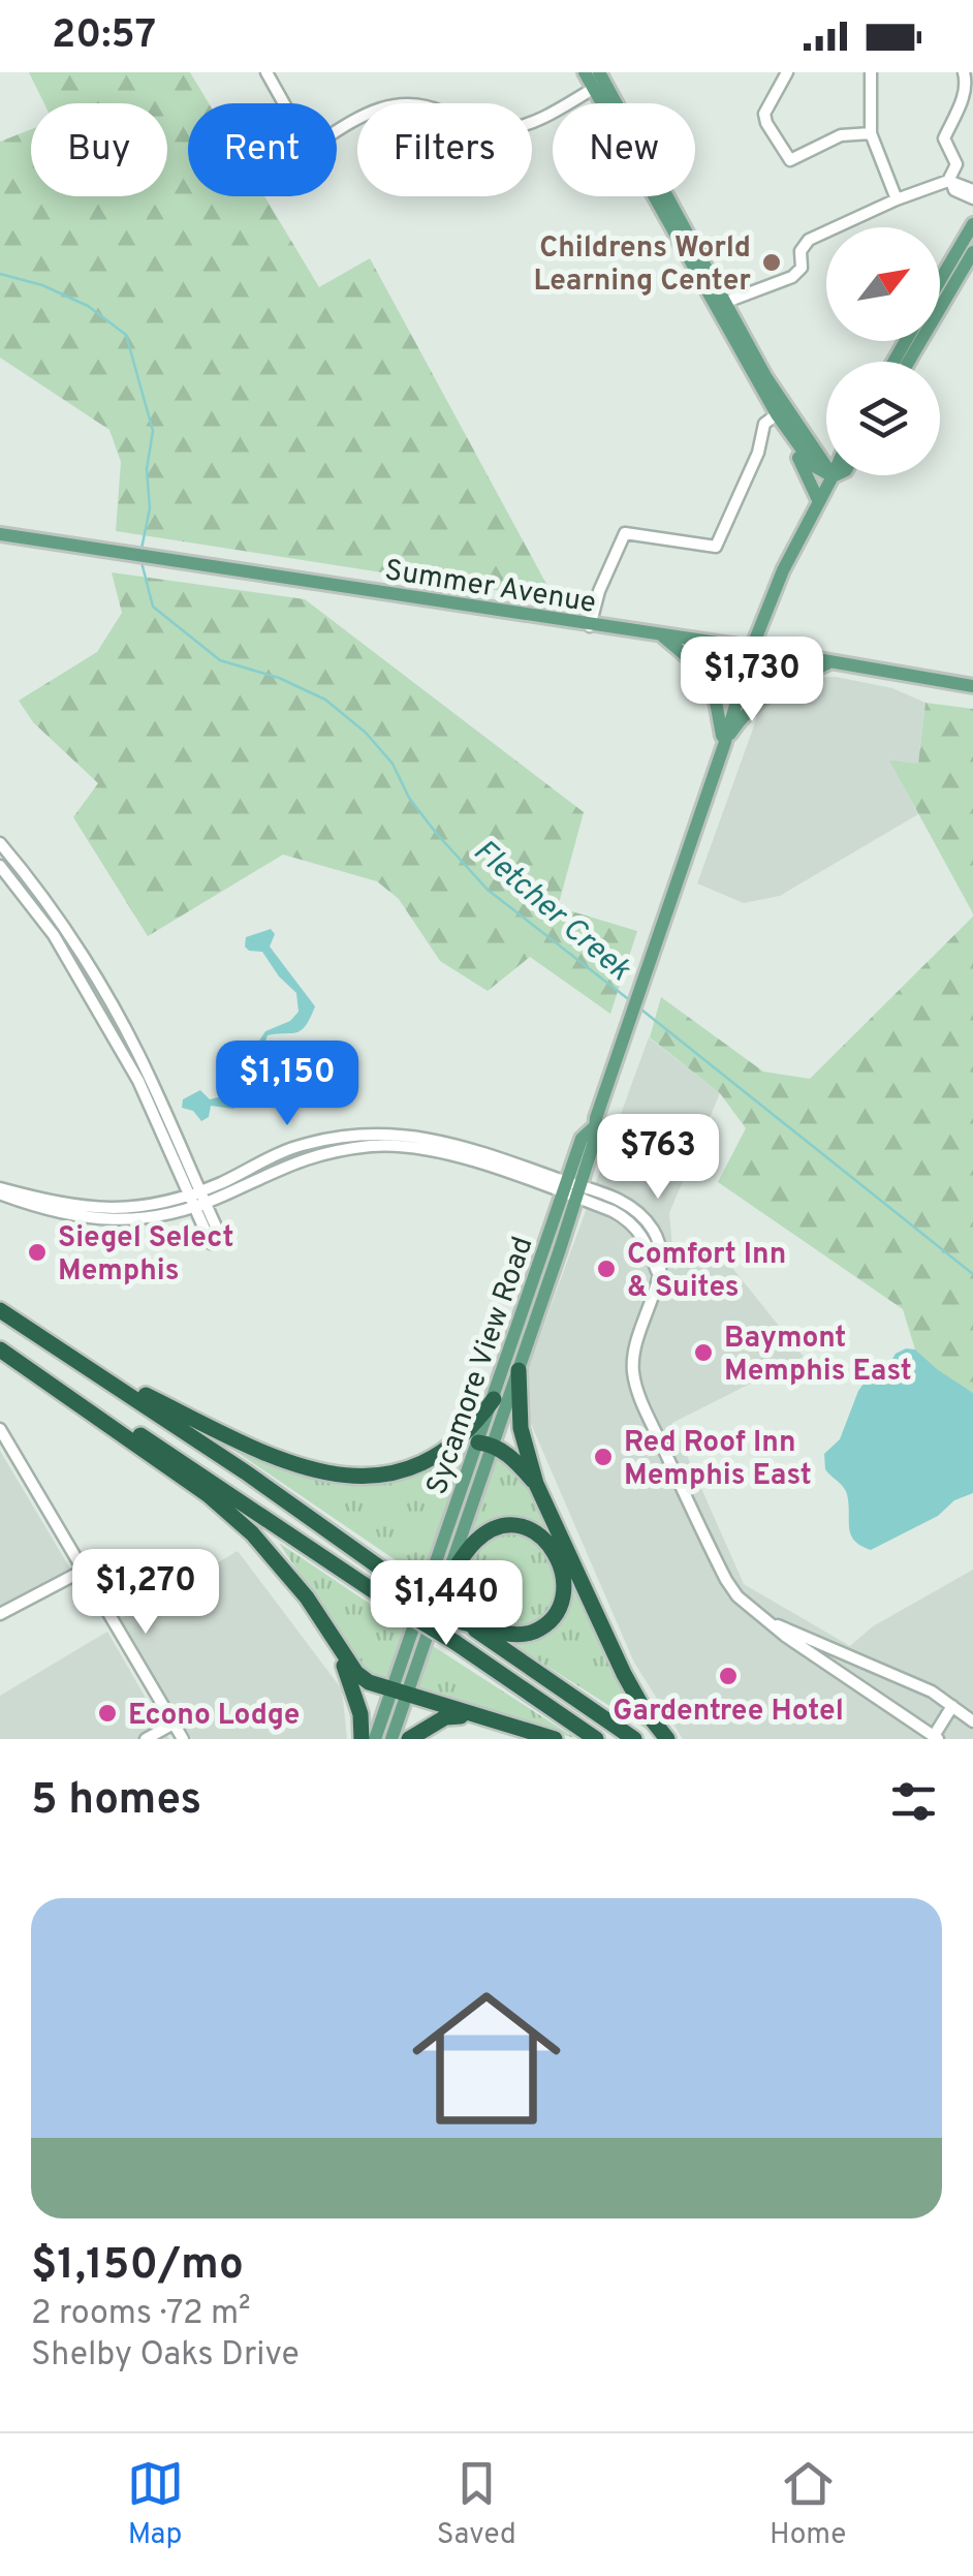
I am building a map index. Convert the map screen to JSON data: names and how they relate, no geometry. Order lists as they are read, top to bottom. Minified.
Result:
{"streets":{"main road":["Summer Avenue","Sycamore View Road"]},"crossings":[["Summer Avenue","Sycamore View Road"]],"water":["Fletcher Creek"],"places":["Childrens World Learning Center","Siegel Select Memphis","Comfort Inn & Suites","Baymont Memphis East","Red Roof Inn Memphis East","Gardentree Hotel","Econo Lodge"],"north":"top right","page":{"status":"20:57","chip":["Buy","Rent","Filters","New"],"price":["$1,730","$1,150","$763","$1,270","$1,440"],"heading":"5 homes","list":[{"name":"$1,150/mo","note":"2 rooms · 72 m² · Shelby Oaks Drive"}],"tabs":["Map","Saved","Home"]}}
